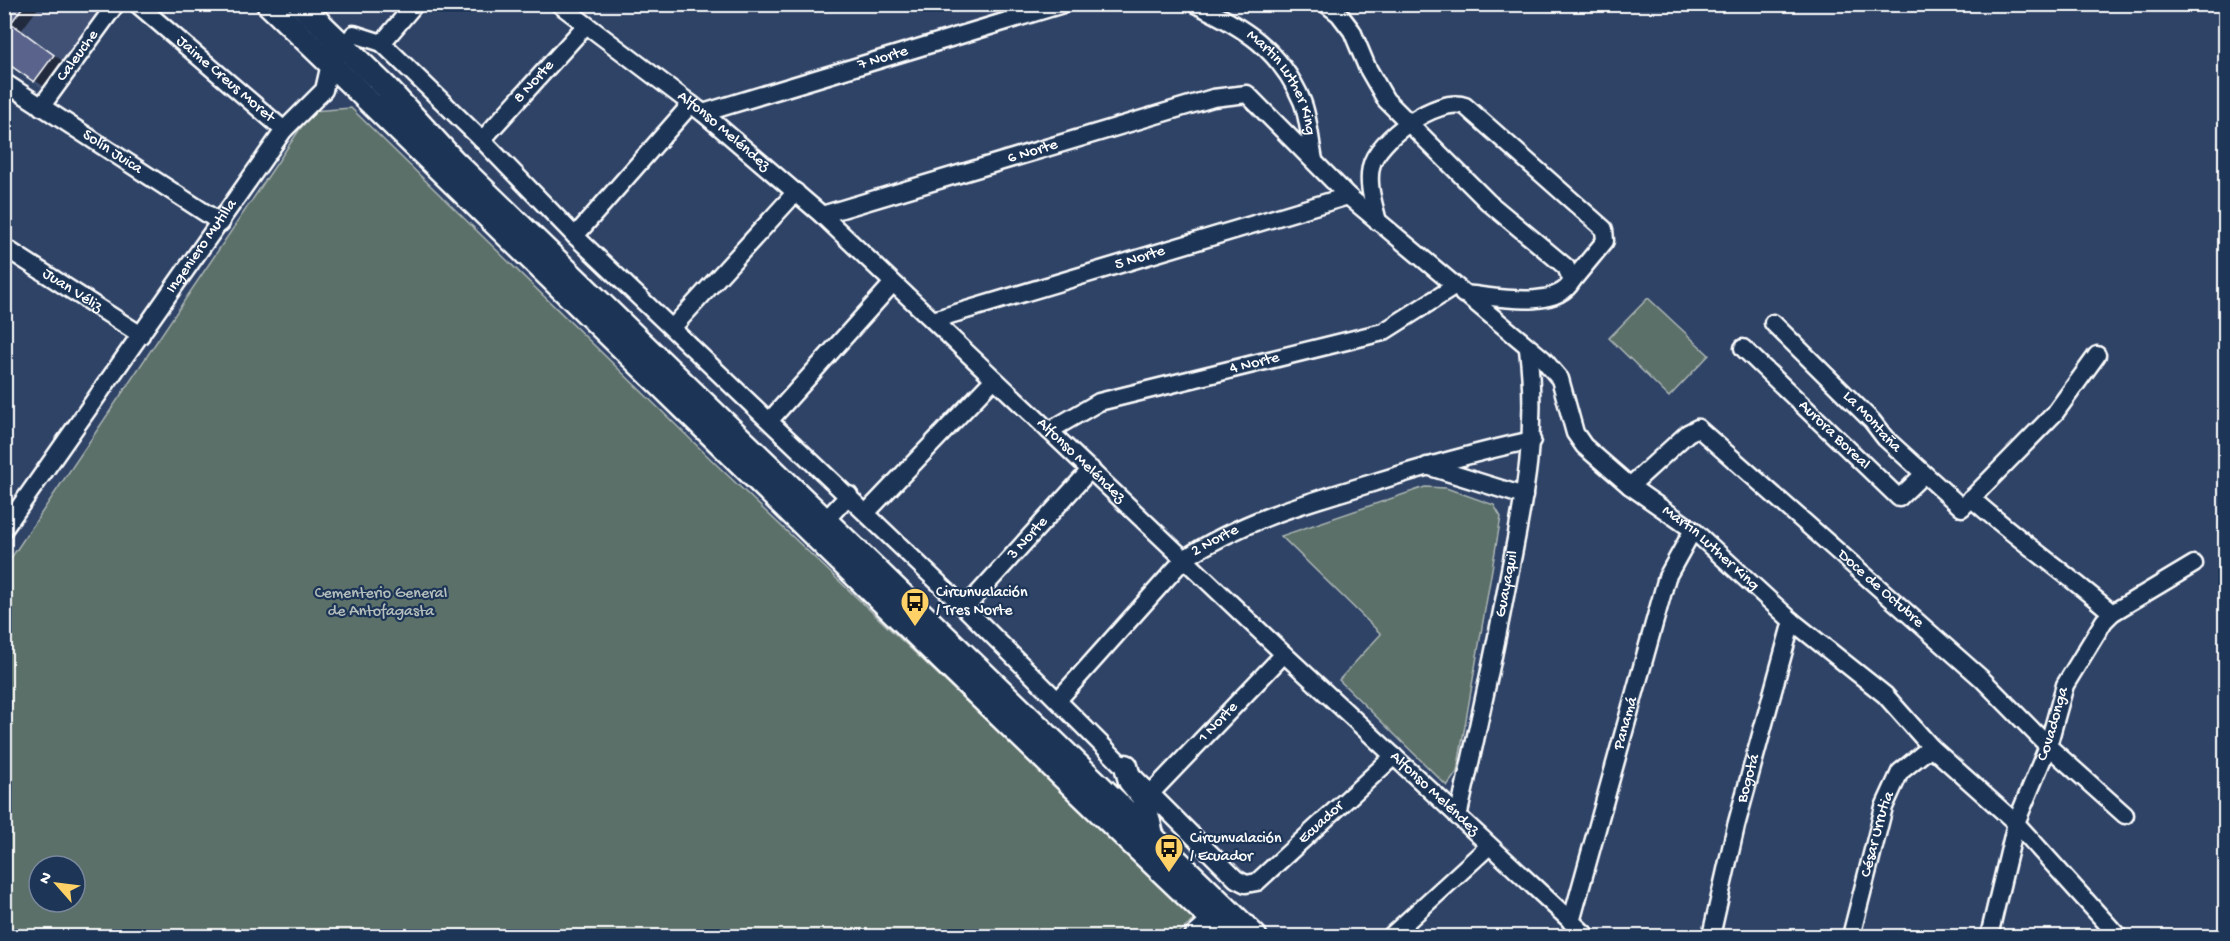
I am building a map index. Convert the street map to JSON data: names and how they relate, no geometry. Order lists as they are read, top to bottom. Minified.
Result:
{"streets":{"street":["Caleuche","7 Norte","Jaime Creus Moret","8 Norte","Martin Luther King","Alfonso Meléndez","6 Norte","Solín Juica","Ingeniero Mutilla","5 Norte","Juan Véliz","4 Norte","La Montaña","Aurora Boreal","3 Norte","2 Norte","Guayaquil","Doce de Octubre","1 Norte","Panamá","Covadonga","Bogotá","Ecuador","César Urrutia"]},"crossings":[["Caleuche","Solín Juica"],["7 Norte","Alfonso Meléndez"],["Jaime Creus Moret","Ingeniero Mutilla"],["8 Norte","Alfonso Meléndez"],["Martin Luther King","6 Norte"],["Martin Luther King","5 Norte"],["Martin Luther King","4 Norte"],["Martin Luther King","Guayaquil"],["Martin Luther King","Doce de Octubre"],["Martin Luther King","Panamá"],["Martin Luther King","Covadonga"],["Martin Luther King","Bogotá"],["Martin Luther King","César Urrutia"],["Alfonso Meléndez","6 Norte"],["Alfonso Meléndez","5 Norte"],["Alfonso Meléndez","4 Norte"],["Alfonso Meléndez","3 Norte"],["Alfonso Meléndez","2 Norte"],["Alfonso Meléndez","Guayaquil"],["Alfonso Meléndez","1 Norte"],["Alfonso Meléndez","Panamá"],["Alfonso Meléndez","Ecuador"],["Solín Juica","Ingeniero Mutilla"],["Ingeniero Mutilla","Juan Véliz"],["La Montaña","Aurora Boreal"],["2 Norte","Guayaquil"],["Doce de Octubre","Covadonga"],["1 Norte","Ecuador"]],"parks":["Cementerio General de Antofagasta"],"places":{"bus stop":["Circunvalación / Tres Norte","Circunvalación / Ecuador"]},"north":"top left"}
